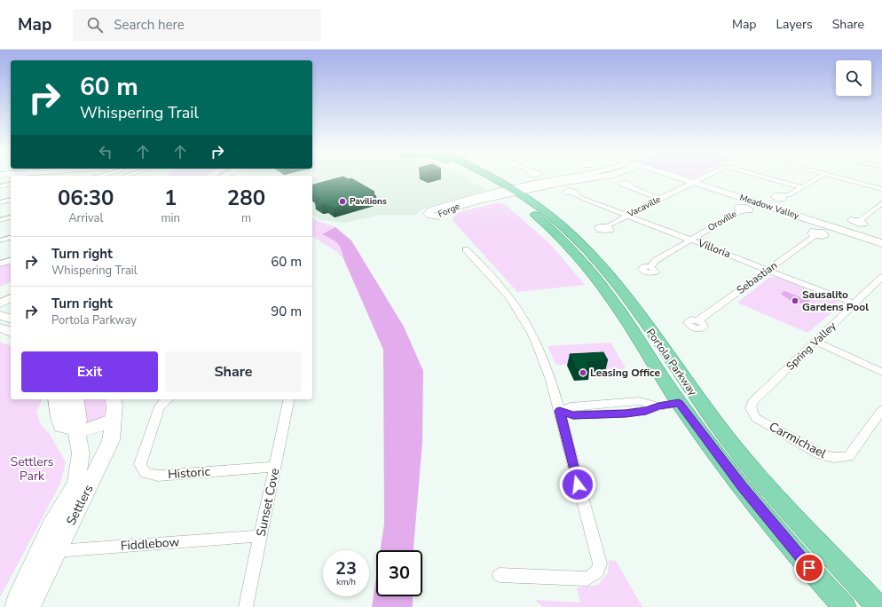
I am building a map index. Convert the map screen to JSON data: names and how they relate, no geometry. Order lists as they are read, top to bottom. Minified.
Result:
{"streets":{"main road":["Portola Parkway"],"street":["Vacaville","Meadow Valley","Forge","Oroville","Villoria","Sebastian","Spring Valley","Carmichael","Historic","Sunset Cove","Settlers","Fiddlebow"]},"crossings":[["Vacaville","Meadow Valley"],["Vacaville","Villoria"],["Forge","Portola Parkway"],["Oroville","Villoria"],["Villoria","Sebastian"],["Villoria","Spring Valley"],["Spring Valley","Carmichael"],["Historic","Sunset Cove"],["Sunset Cove","Fiddlebow"],["Settlers","Fiddlebow"]],"parks":["Settlers Park"],"places":["Pavilions","Sausalito Gardens Pool","Leasing Office"],"page":{"header":"Map","search":"Search here","nav":["Map","Layers","Share"],"turn":["60 m","Whispering Trail"],"eta":["06:30","Arrival","1","min","280","m"],"list":[{"name":"Turn right","note":"Whispering Trail","value":"60 m"},{"name":"Turn right","note":"Portola Parkway","value":"90 m"}],"buttons":["Exit","Share"],"speed":"23 km/h","limit":"30"}}
